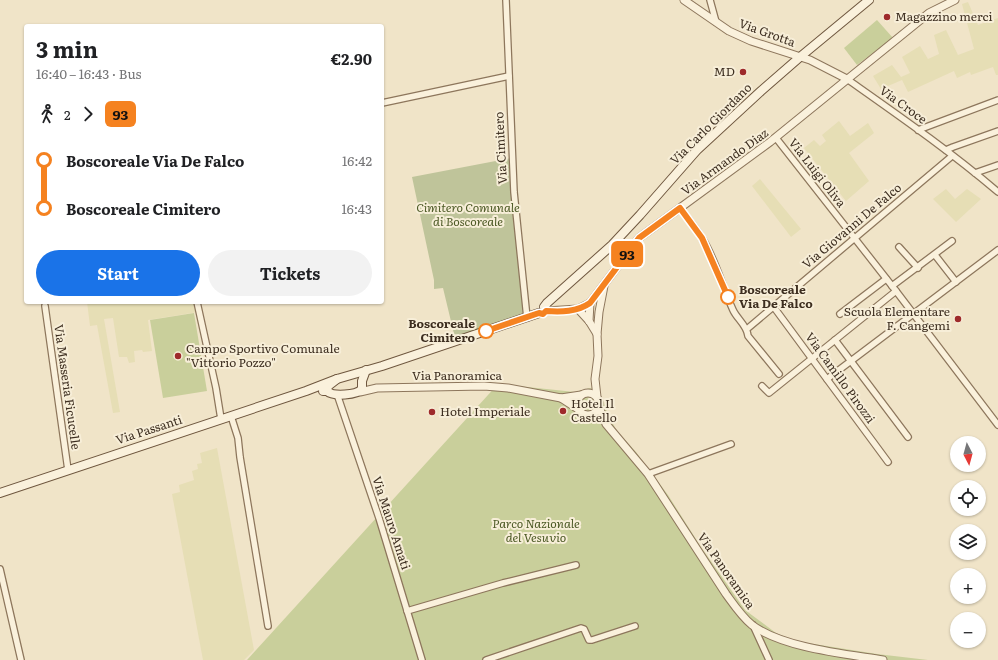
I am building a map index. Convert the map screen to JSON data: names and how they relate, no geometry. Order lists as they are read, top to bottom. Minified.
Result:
{"streets":{"main road":["Via Carlo Giordano","Via Passanti"],"street":["Via Grotta","Via Croce","Via Cimitero","Via Armando Diaz","Via Luigi Oliva","Via Giovanni De Falco","Via Panoramica","Via Camillo Pirozzi","Via Masseria Ficucelle","Via Mauro Amati"]},"crossings":[["Via Grotta","Via Croce"],["Via Grotta","Via Carlo Giordano"],["Via Grotta","Via Armando Diaz"],["Via Croce","Via Armando Diaz"],["Via Croce","Via Giovanni De Falco"],["Via Carlo Giordano","Via Passanti"],["Via Cimitero","Via Passanti"],["Via Armando Diaz","Via Luigi Oliva"],["Via Armando Diaz","Via Panoramica"],["Via Armando Diaz","Via Passanti"],["Via Luigi Oliva","Via Giovanni De Falco"],["Via Giovanni De Falco","Via Camillo Pirozzi"],["Via Panoramica","Via Passanti"],["Via Masseria Ficucelle","Via Passanti"],["Via Passanti","Via Mauro Amati"]],"parks":["Cimitero Comunale di Boscoreale","Parco Nazionale del Vesuvio"],"places":["Magazzino merci","MD","Boscoreale Via De Falco","Scuola Elementare F. Cangemi","Boscoreale Cimitero","Campo Sportivo Comunale \"Vittorio Pozzo\"","Hotel Il Castello","Hotel Imperiale"],"lines":["bus line 93"],"north":"bottom","page":{"on_map":"93","heading":["3 min","16:40 – 16:43 · Bus","€2.90"],"legs":["2","93"],"list":[{"name":"Boscoreale Via De Falco","value":"16:42"},{"name":"Boscoreale Cimitero","value":"16:43"}],"buttons":["Start","Tickets"],"map_buttons":["+","−"]}}
